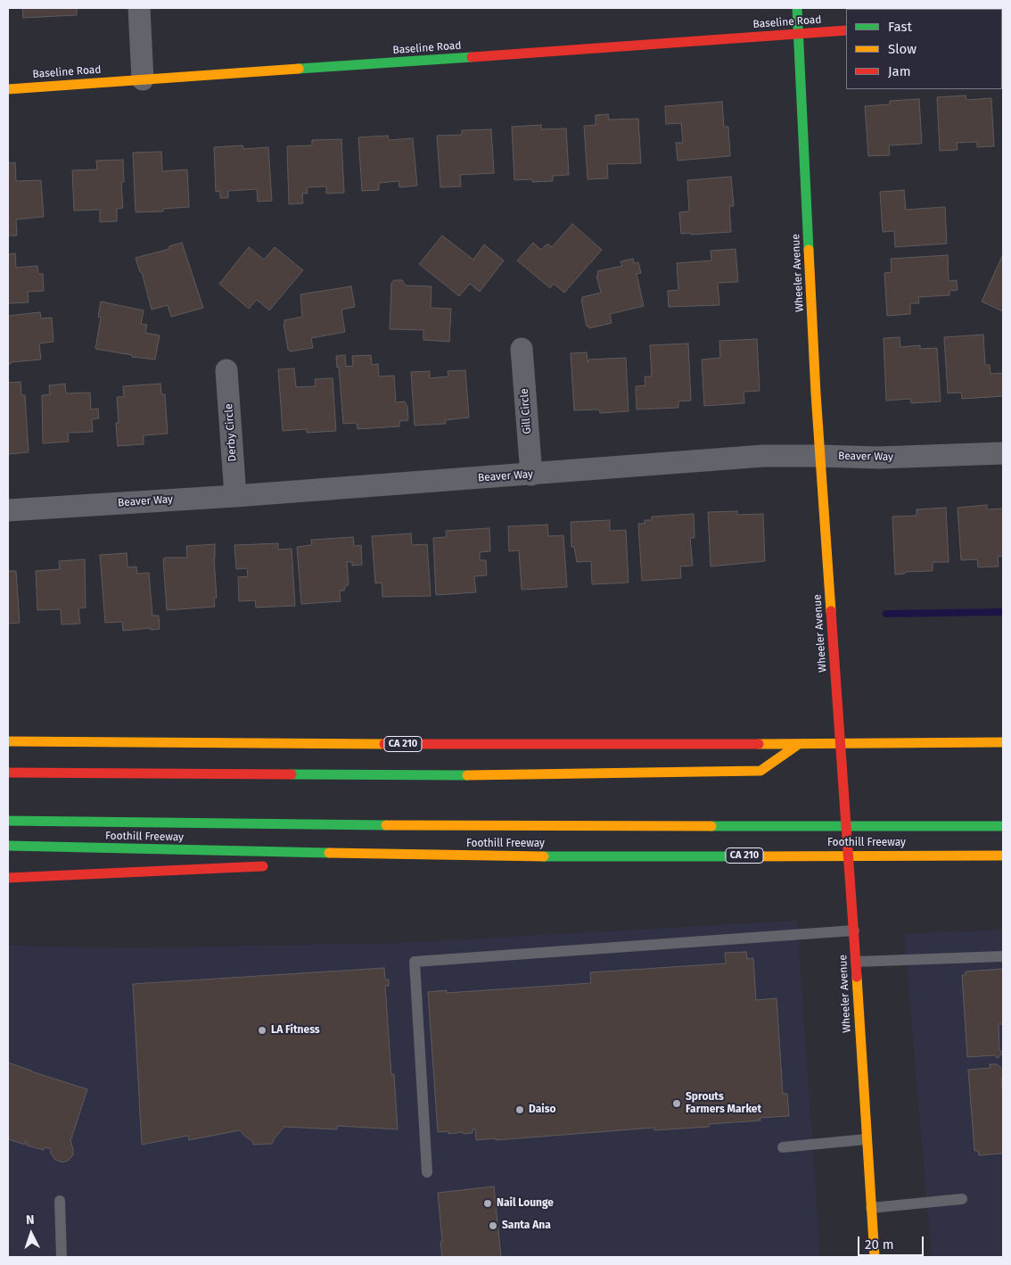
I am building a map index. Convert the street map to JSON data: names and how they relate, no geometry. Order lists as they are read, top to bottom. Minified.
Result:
{"streets":{"main road":["Baseline Road","Wheeler Avenue","CA 210","Foothill Freeway"],"street":["Gill Circle","Derby Circle","Beaver Way"]},"crossings":[["Baseline Road","Wheeler Avenue"],["Wheeler Avenue","Beaver Way"],["Gill Circle","Beaver Way"],["Derby Circle","Beaver Way"]],"places":["LA Fitness","Sprouts Farmers Market","Daiso","Nail Lounge","Santa Ana"],"legend":["Fast","Slow","Jam"],"scale_bar":"20 m","north":"top"}
